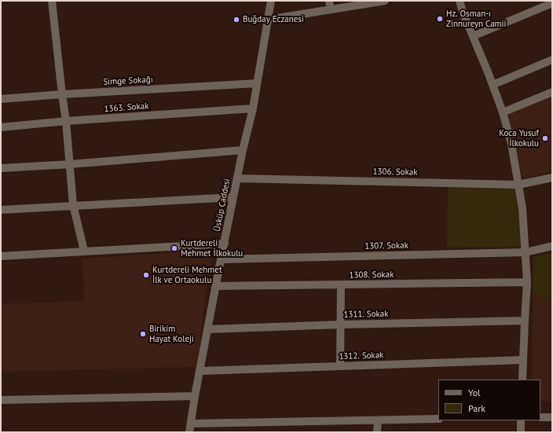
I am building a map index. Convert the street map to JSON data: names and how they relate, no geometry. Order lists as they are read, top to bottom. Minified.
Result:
{"streets":{"street":["Simge Sokağı","1363. Sokak","1306. Sokak","Üsküp Caddesi","1307. Sokak","1308. Sokak","1311. Sokak","1312. Sokak"]},"crossings":[["Simge Sokağı","Üsküp Caddesi"],["1363. Sokak","Üsküp Caddesi"],["1306. Sokak","Üsküp Caddesi"],["Üsküp Caddesi","1307. Sokak"],["Üsküp Caddesi","1308. Sokak"],["Üsküp Caddesi","1311. Sokak"],["Üsküp Caddesi","1312. Sokak"]],"places":["Hz. Osman-ı Zinnureyn Camii","Buğday Eczanesi","Koca Yusuf İlkokulu","Kurtdereli Mehmet İlkokulu","Kurtdereli Mehmet İlk ve Ortaokulu","Birikim Hayat Koleji"],"legend":["Yol","Park"]}
